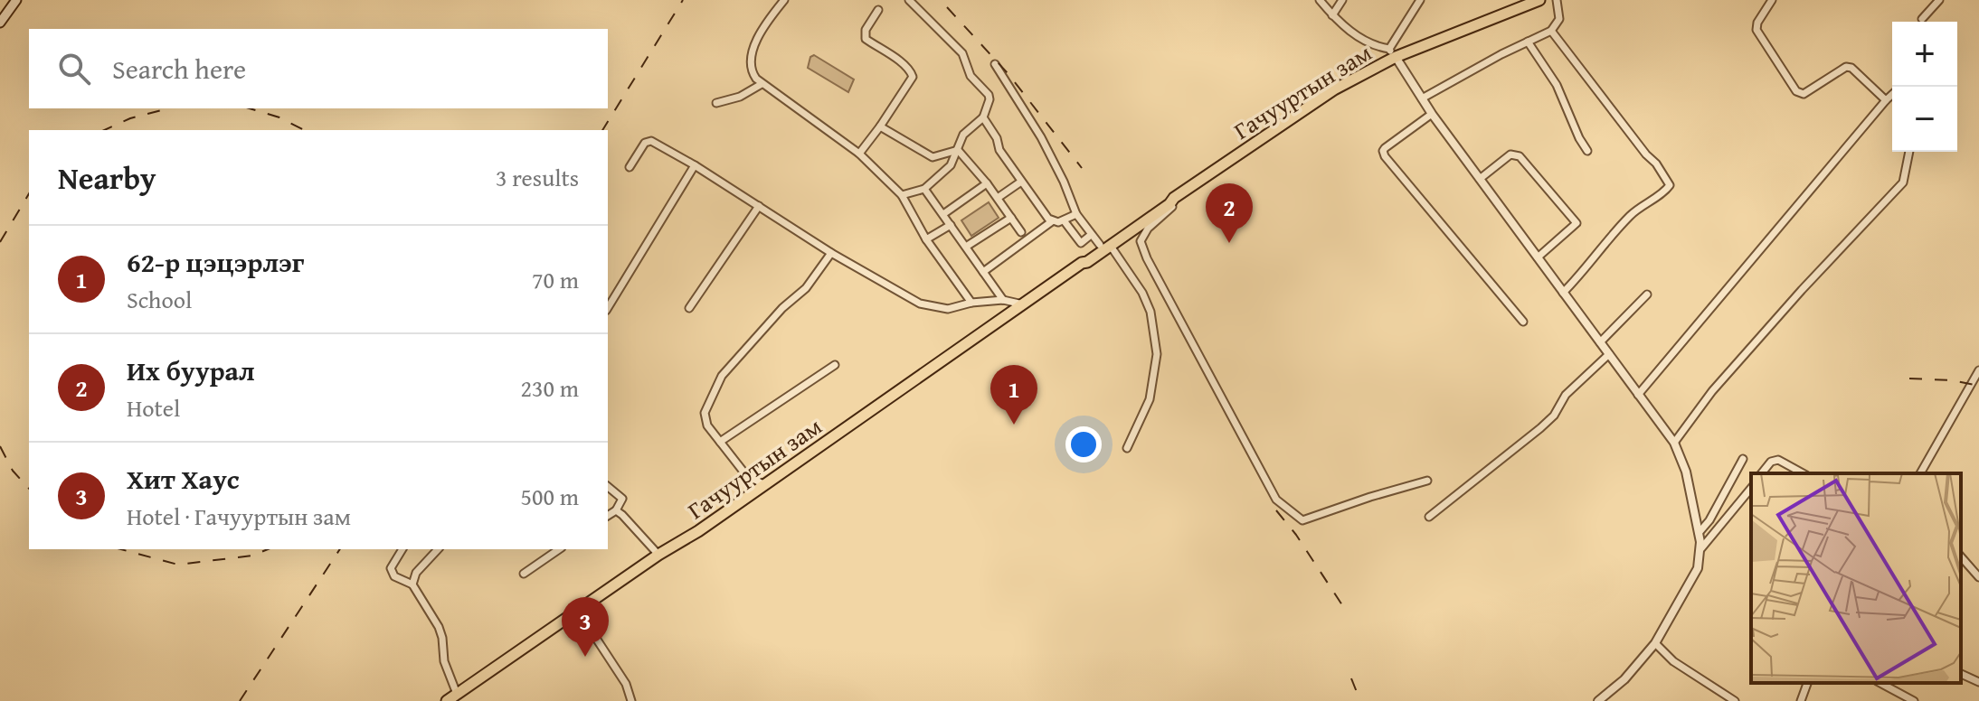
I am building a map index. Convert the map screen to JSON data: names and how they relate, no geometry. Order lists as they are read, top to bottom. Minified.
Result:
{"streets":{"highway":["Гачууртын зам"]},"page":{"map_buttons":["+","−"],"search":"Search here","heading":["Nearby","3 results"],"pins":["2","1","3"],"list":[{"mark":"1","name":"62-р цэцэрлэг","note":"School","value":"70 m"},{"mark":"2","name":"Их буурал","note":"Hotel","value":"230 m"},{"mark":"3","name":"Хит Хаус","note":"Hotel · Гачууртын зам","value":"500 m"}]}}
